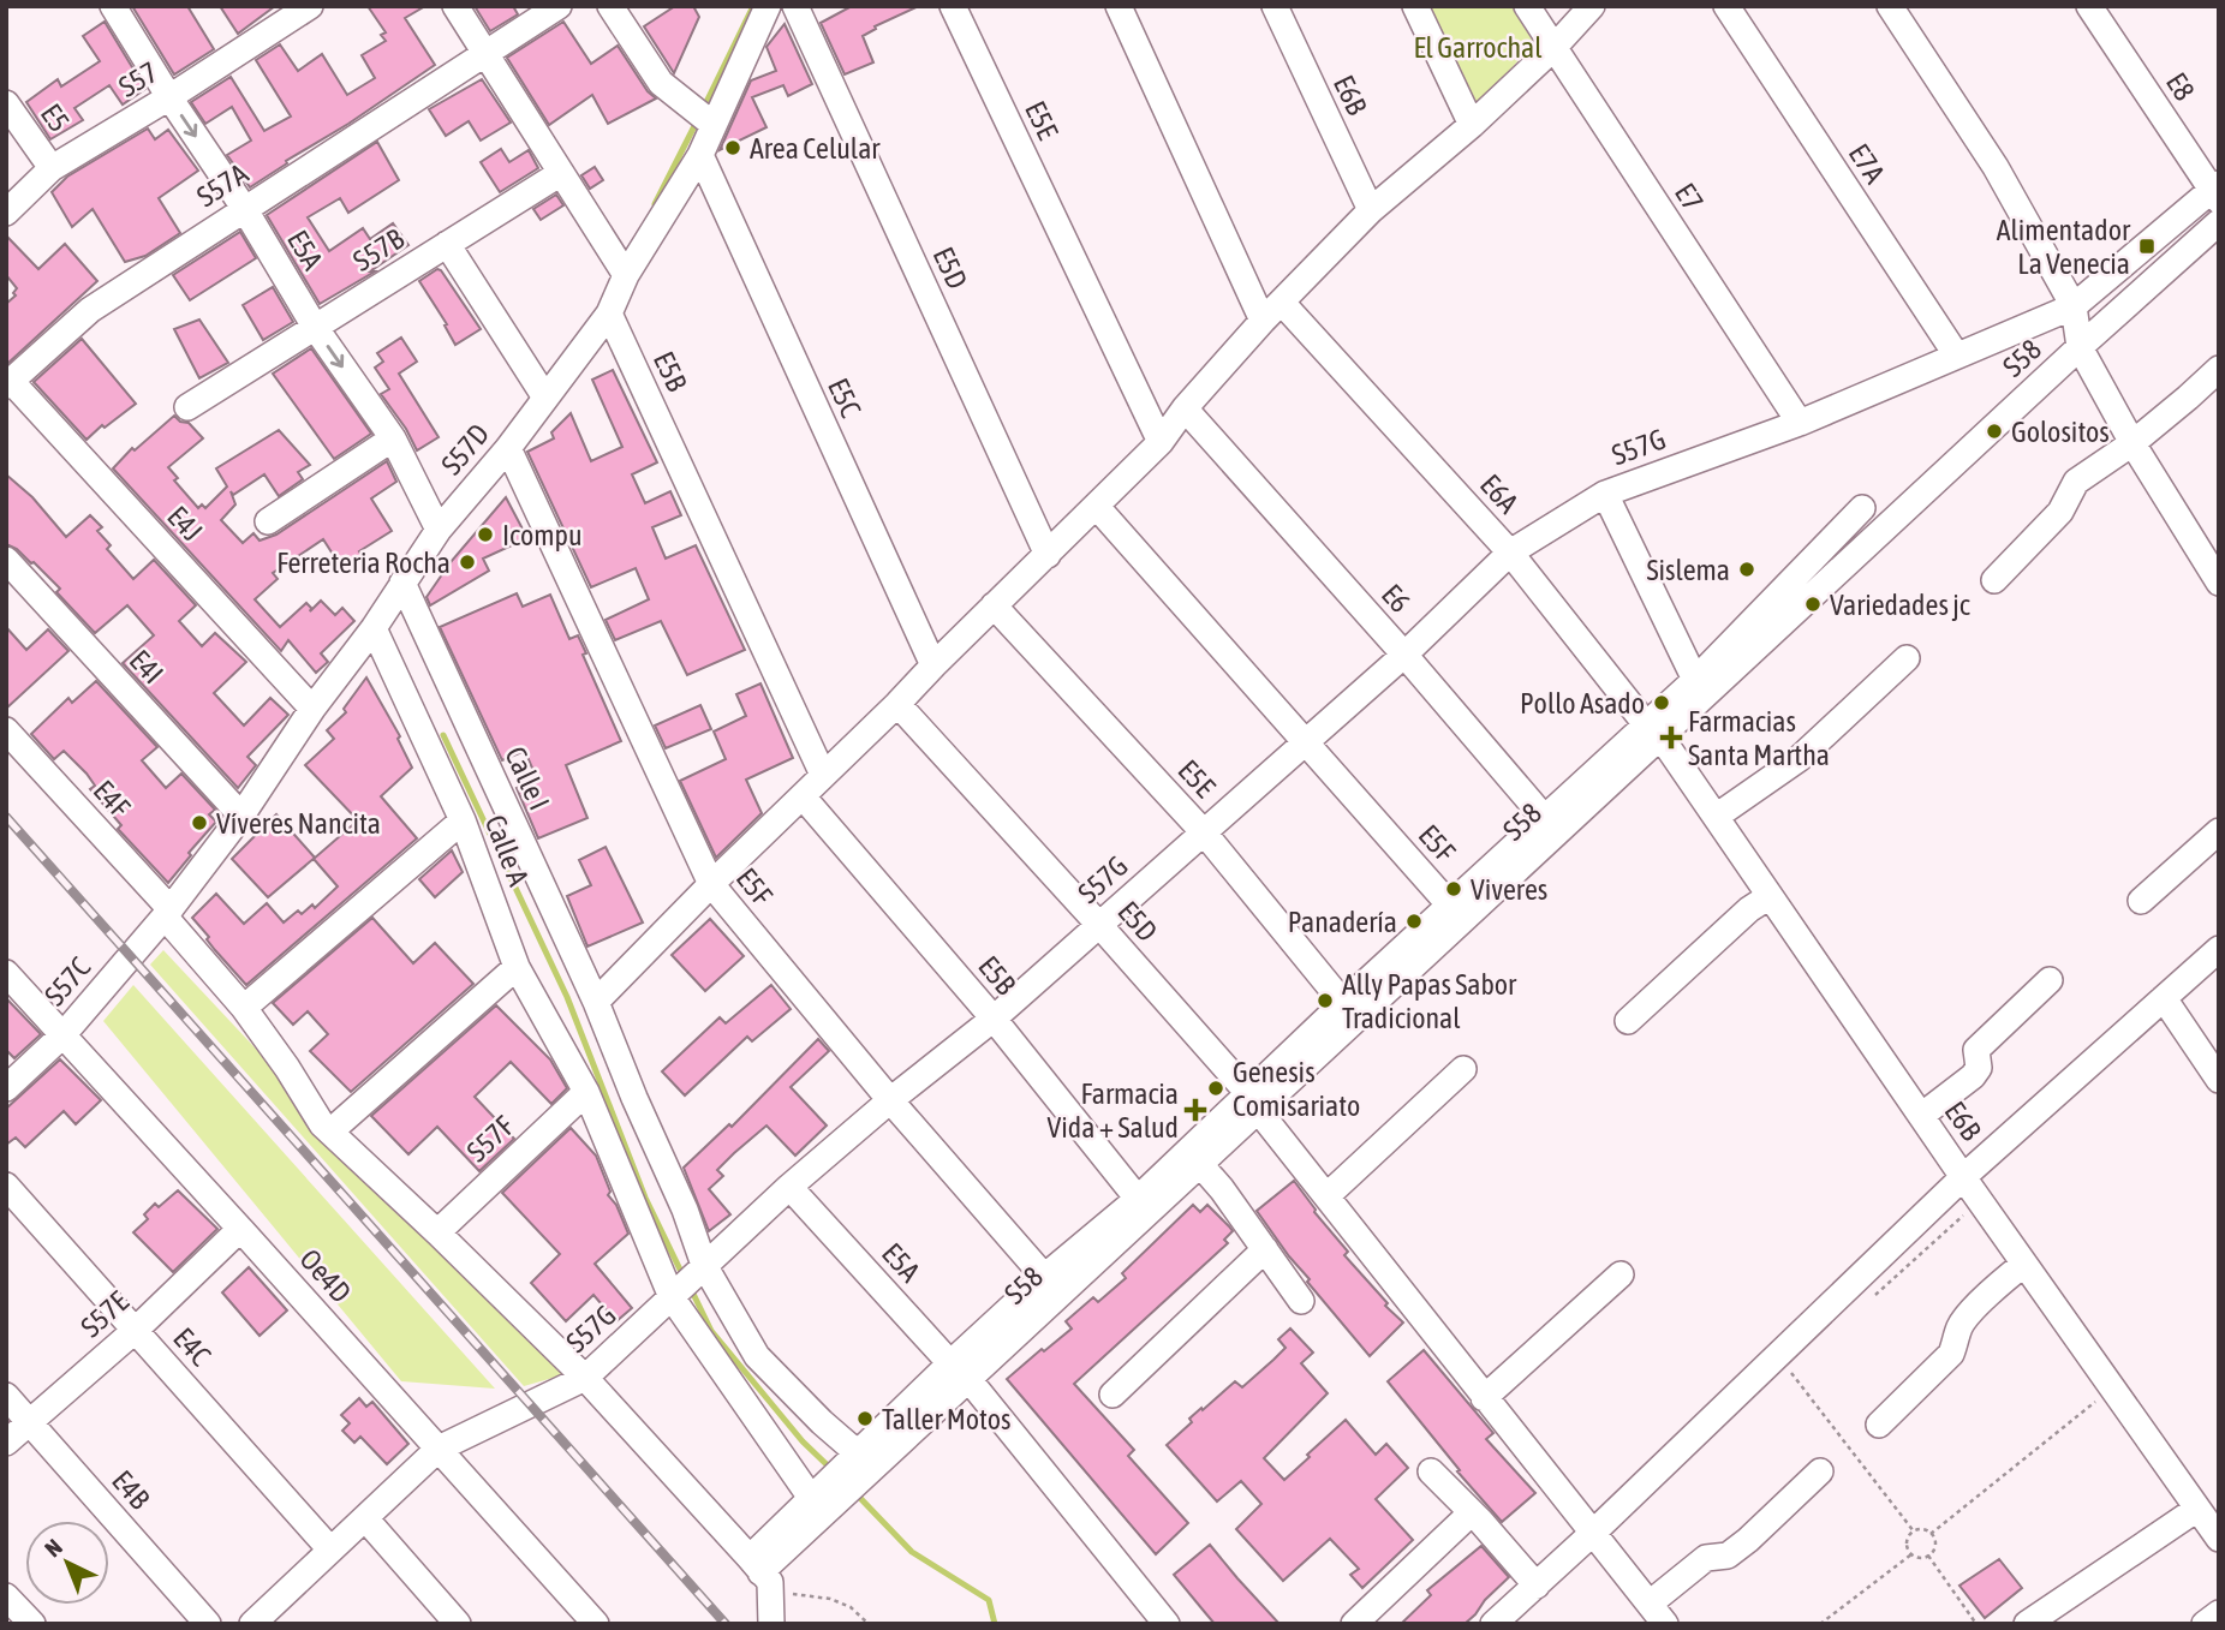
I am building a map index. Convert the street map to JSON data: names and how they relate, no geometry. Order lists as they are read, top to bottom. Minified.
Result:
{"streets":{"street":["S57","E8","E6B","E5","E5E","E7A","S57A","E7","E5A","S57B","E5D","S58","E5B","E5C","S57G","S57D","E6A","E4J","E6","E4I","Calle I","E4F","E5F","Calle A","S57C","S57F","Oe4D","S57E","E4C","E4B"]},"crossings":[["S57","E5"],["S57","E5A"],["E6B","S58"],["E6B","E6A"],["E5E","S58"],["E5E","S57G"],["E7A","S57G"],["S57A","E5A"],["S57A","E4J"],["E7","S57G"],["E5A","S57B"],["E5A","S58"],["E5A","S57G"],["E5A","S57D"],["E5D","S58"],["E5D","S57G"],["S58","E5B"],["S58","E6A"],["S58","E6"],["S58","Calle I"],["S58","E4F"],["S58","E5F"],["S58","Calle A"],["E5B","S57G"],["E5B","S57D"],["E5C","S57D"],["S57G","E6A"],["S57G","E6"],["S57G","Calle I"],["S57G","E4F"],["S57G","E5F"],["S57G","Calle A"],["S57G","Oe4D"],["S57G","E4C"],["S57D","E4J"],["S57D","E4I"],["S57D","Calle I"],["S57D","E4F"],["S57D","E5F"],["S57D","Calle A"],["S57D","S57C"],["E4F","S57C"],["E4F","S57F"],["Calle A","S57F"],["S57C","Oe4D"],["Oe4D","S57E"],["S57E","E4C"],["S57E","E4B"]],"parks":["El Garrochal"],"places":{"other":["Area Celular","Golositos","Icompu","Ferreteria Rocha","Sislema","Variedades jc","Pollo Asado","Víveres Nancita","Viveres","Panadería","Ally Papas Sabor Tradicional","Genesis Comisariato","Taller Motos"],"transit":["Alimentador La Venecia"],"health":["Farmacias Santa Martha","Farmacia Vida + Salud"]},"north":"top left"}
